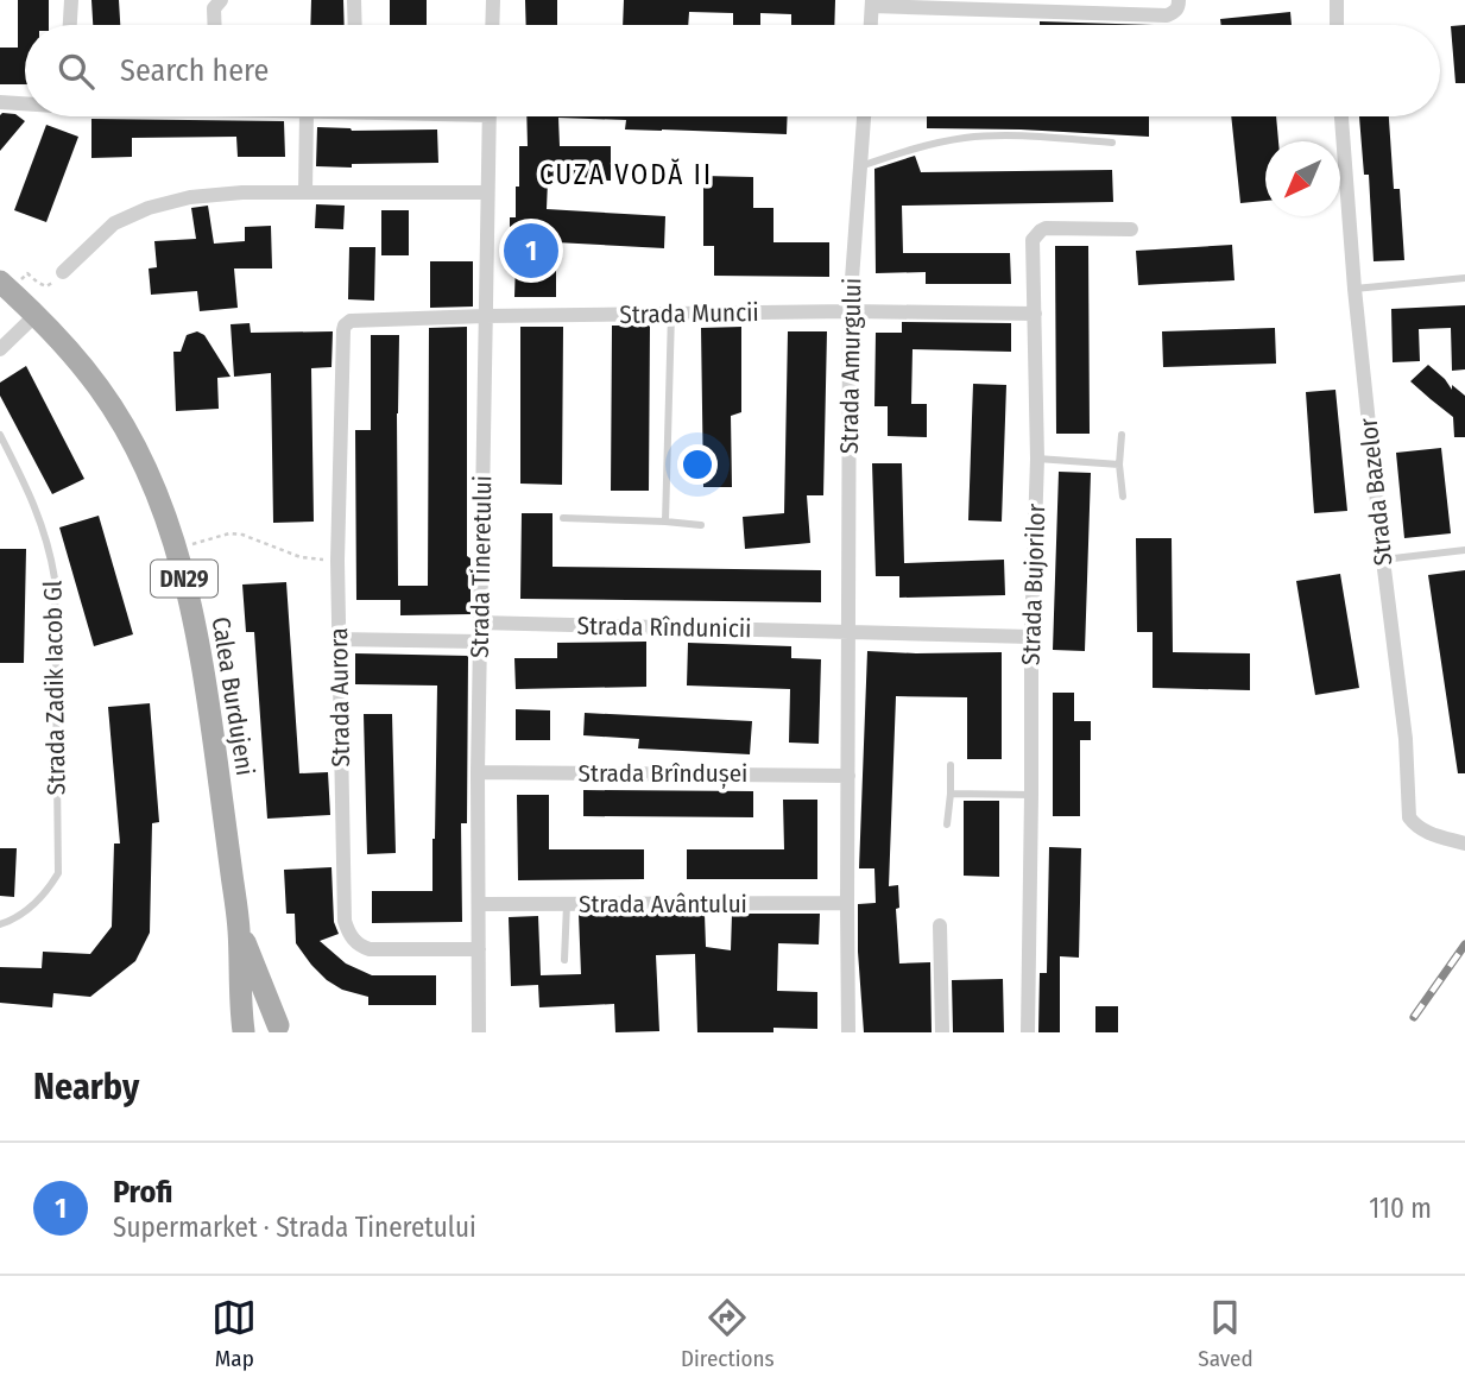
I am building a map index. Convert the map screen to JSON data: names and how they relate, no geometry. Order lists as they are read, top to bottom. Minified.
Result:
{"streets":{"main road":["DN29","Calea Burdujeni"],"street":["Strada Muncii","Strada Amurgului","Strada Bazelor","Strada Tineretului","Strada Bujorilor","Strada Rîndunicii","Strada Aurora","Strada Brîndușei","Strada Avântului"],"lane":["Strada Zadik Iacob Gl"]},"crossings":[["Strada Muncii","Strada Amurgului"],["Strada Muncii","Strada Tineretului"],["Strada Muncii","Strada Bujorilor"],["Strada Muncii","Strada Aurora"],["Strada Amurgului","Strada Rîndunicii"],["Strada Amurgului","Strada Brîndușei"],["Strada Amurgului","Strada Avântului"],["Strada Tineretului","Strada Rîndunicii"],["Strada Tineretului","Strada Aurora"],["Strada Tineretului","Strada Brîndușei"],["Strada Tineretului","Strada Avântului"],["DN29","Calea Burdujeni"]],"districts":["CUZA VODĂ II"],"north":"bottom left","page":{"search":"Search here","pins":"1","heading":"Nearby","list":[{"mark":"1","name":"Profi","note":"Supermarket · Strada Tineretului","value":"110 m"}],"nav":["Map","Directions","Saved"]}}
